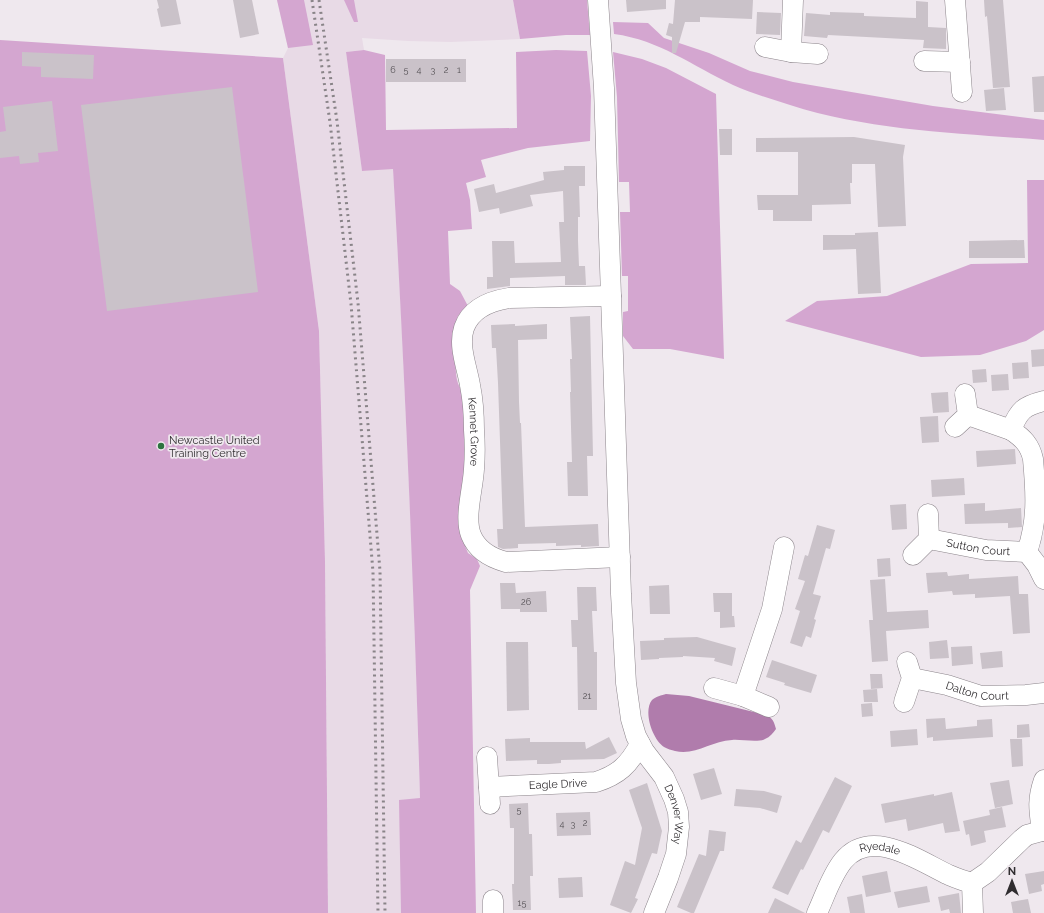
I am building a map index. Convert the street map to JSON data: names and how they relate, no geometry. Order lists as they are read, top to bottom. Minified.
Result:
{"streets":{"street":["Kennet Grove","Sutton Court","Dalton Court","Eagle Drive","Denver Way","Ryedale"]},"crossings":[["Kennet Grove","Denver Way"],["Eagle Drive","Denver Way"]],"places":["Newcastle United Training Centre"],"house_numbers":["6","5","4","3","2","1","26","21","5","2","4","3","15"],"north":"top"}
